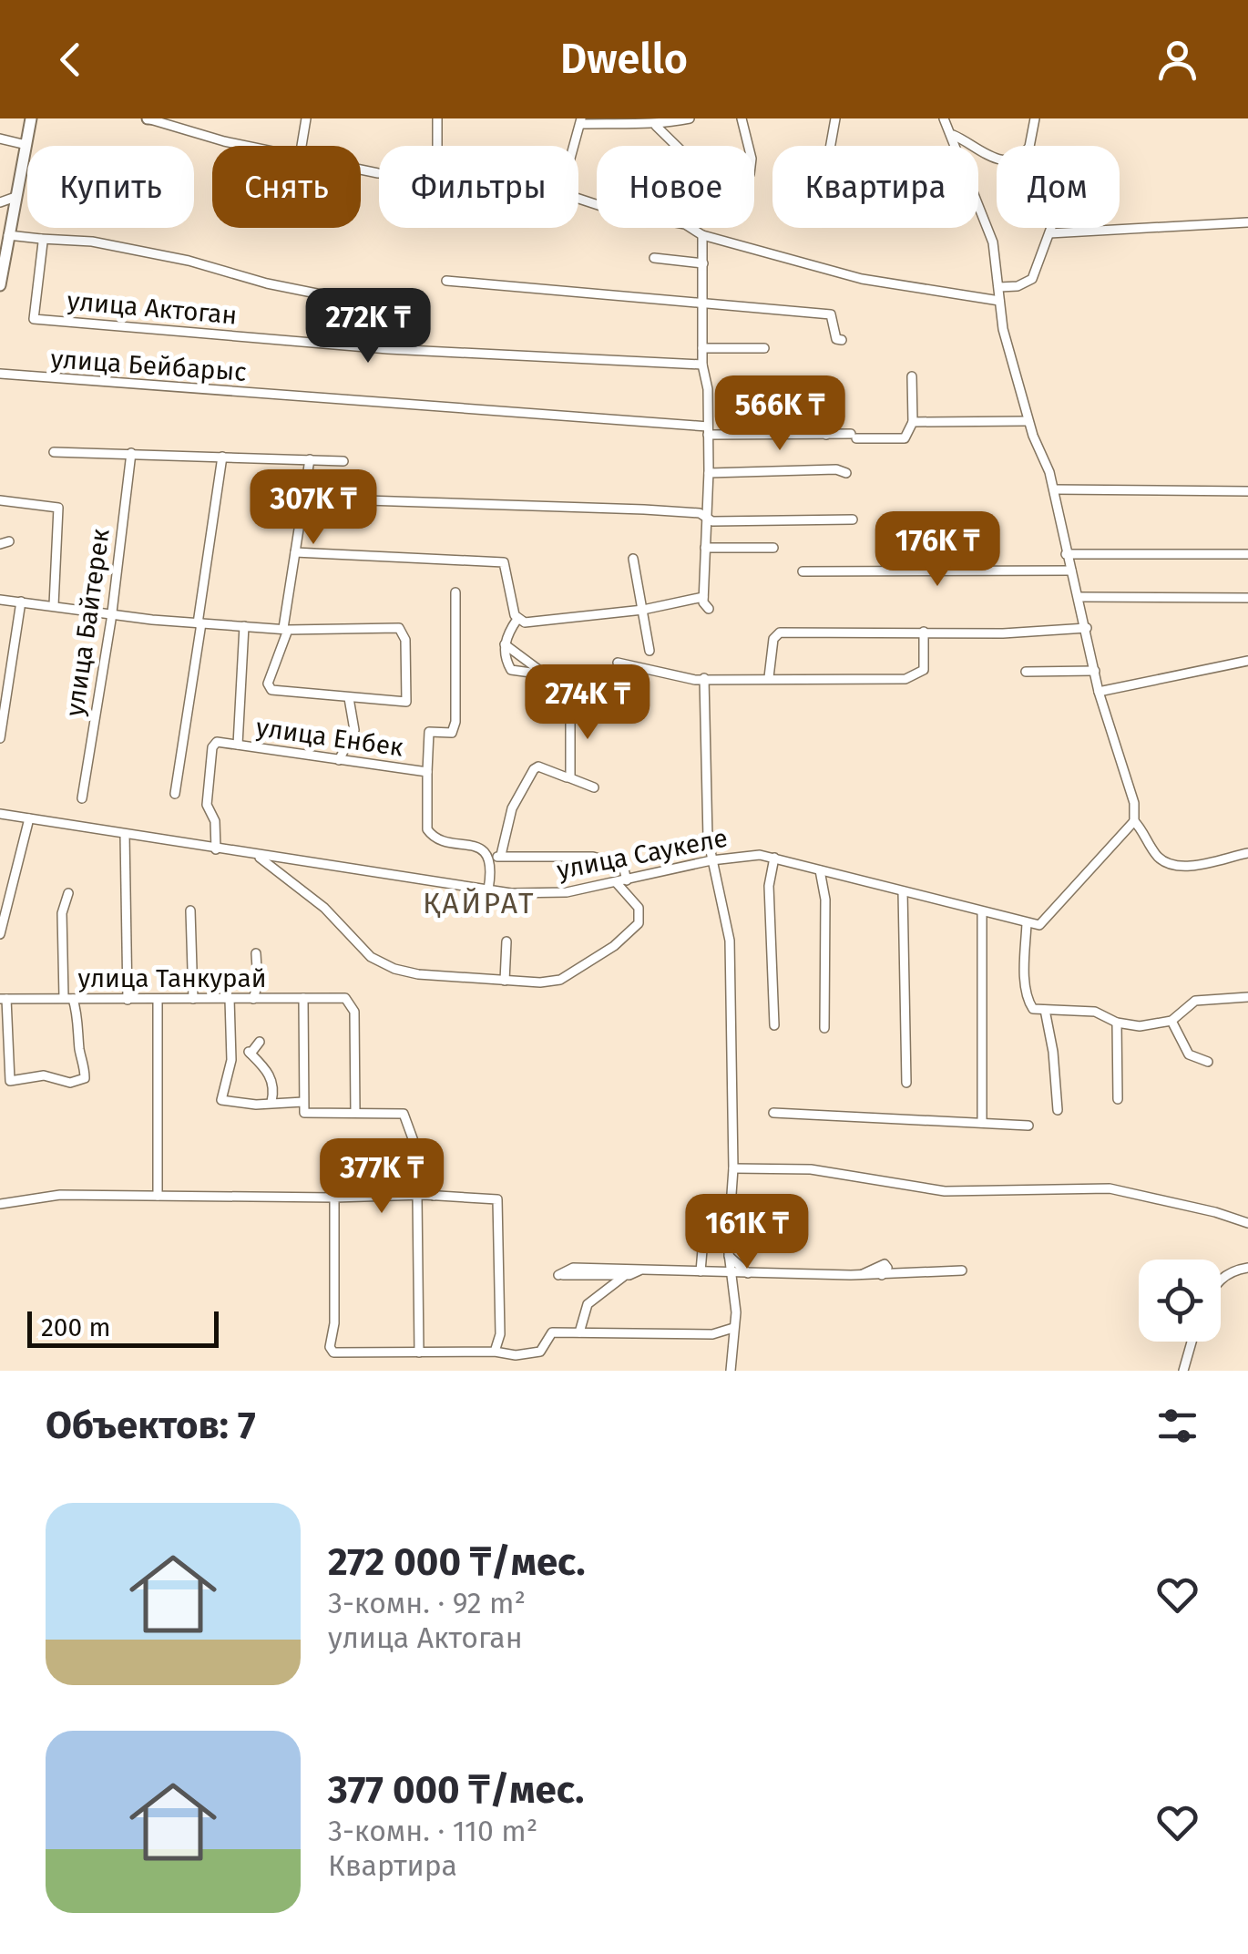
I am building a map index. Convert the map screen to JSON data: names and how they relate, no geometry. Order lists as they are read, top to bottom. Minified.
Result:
{"streets":{"street":["улица Актоган","улица Бейбарыс","улица Байтерек","улица Енбек","улица Саукеле","улица Танкурай"]},"districts":["ҚАЙРАТ"],"scale_bar":"200 m","page":{"header":"Dwello","chip":["Купить","Снять","Фильтры","Новое","Квартира","Дом"],"price":["272K ₸","566K ₸","307K ₸","176K ₸","274K ₸","377K ₸","161K ₸"],"scale":"200 m","heading":"Объектов: 7","list":[{"name":"272 000 ₸/мес.","note":"3-комн. · 92 m² · улица Актоган"},{"name":"377 000 ₸/мес.","note":"3-комн. · 110 m² · Квартира"}]}}
